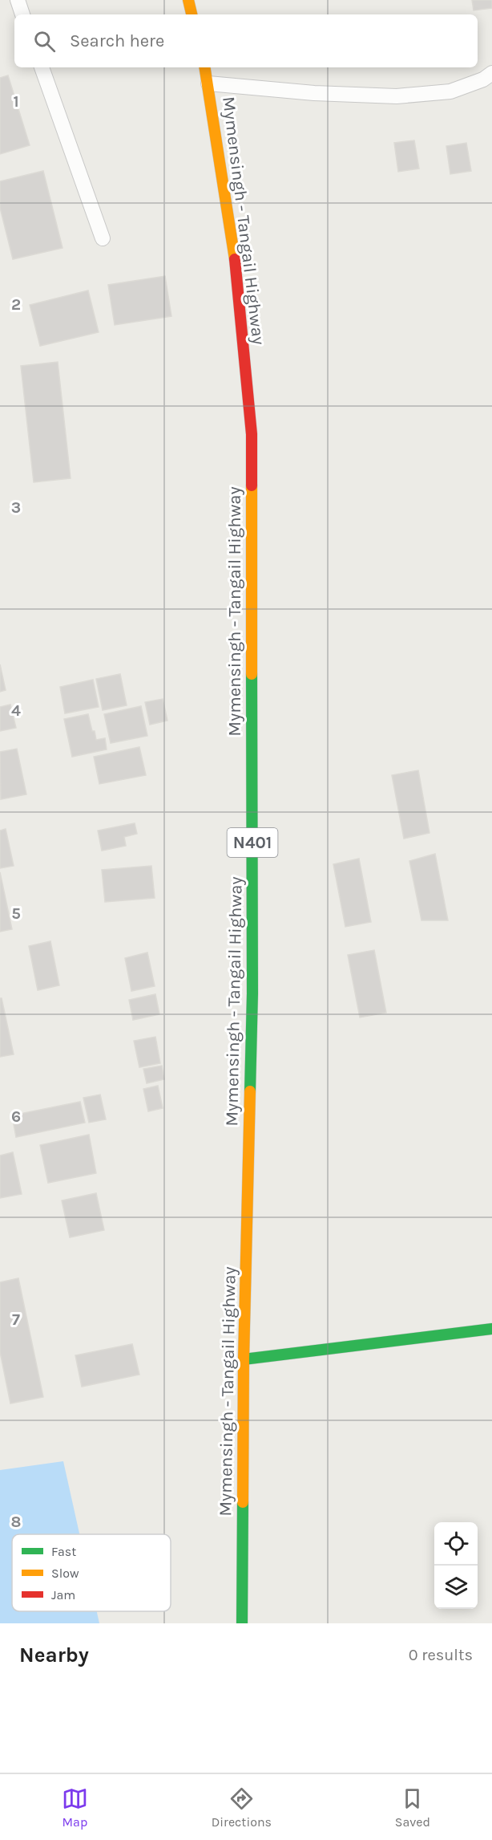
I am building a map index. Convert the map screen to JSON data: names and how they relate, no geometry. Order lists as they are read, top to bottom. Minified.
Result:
{"streets":{"main road":["Mymensingh - Tangail Highway","N401"]},"legend":["Fast","Slow","Jam"],"page":{"search":"Search here","heading":["Nearby","0 results"],"nav":["Map","Directions","Saved"]},"grid":{"rows":["1","2","3","4","5","6","7","8"]}}
